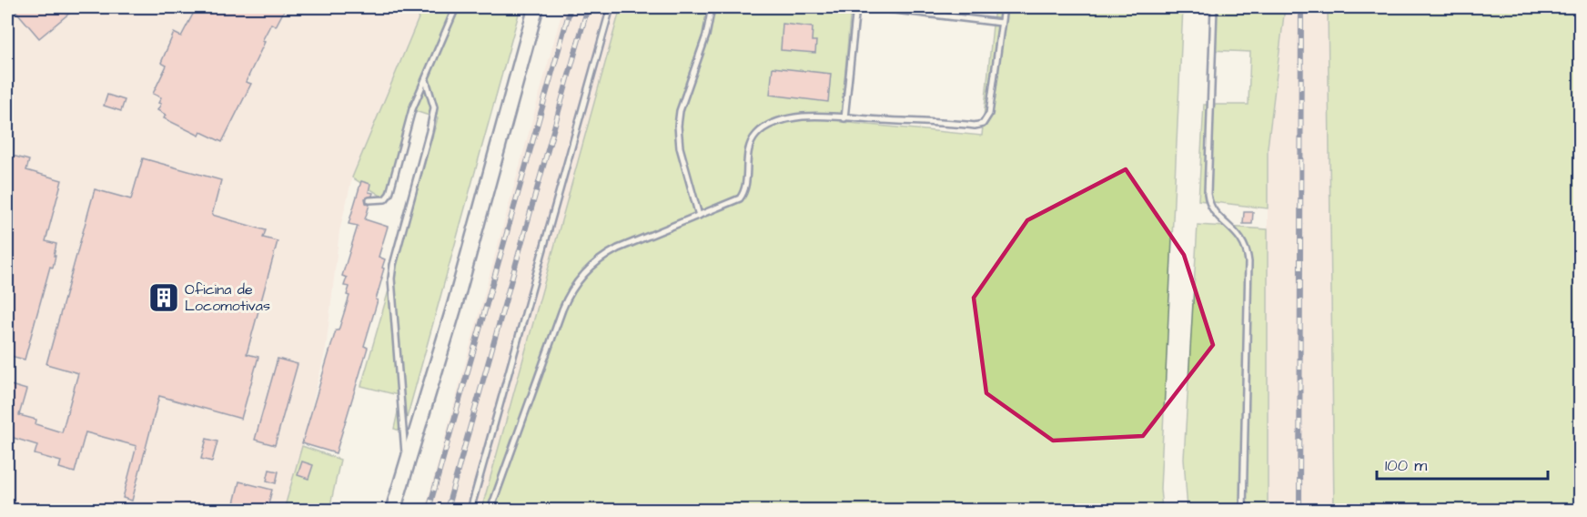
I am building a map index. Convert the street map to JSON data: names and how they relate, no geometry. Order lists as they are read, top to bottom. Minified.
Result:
{"places":{"building":["Oficina de Locomotivas"]},"scale_bar":"100 m"}
